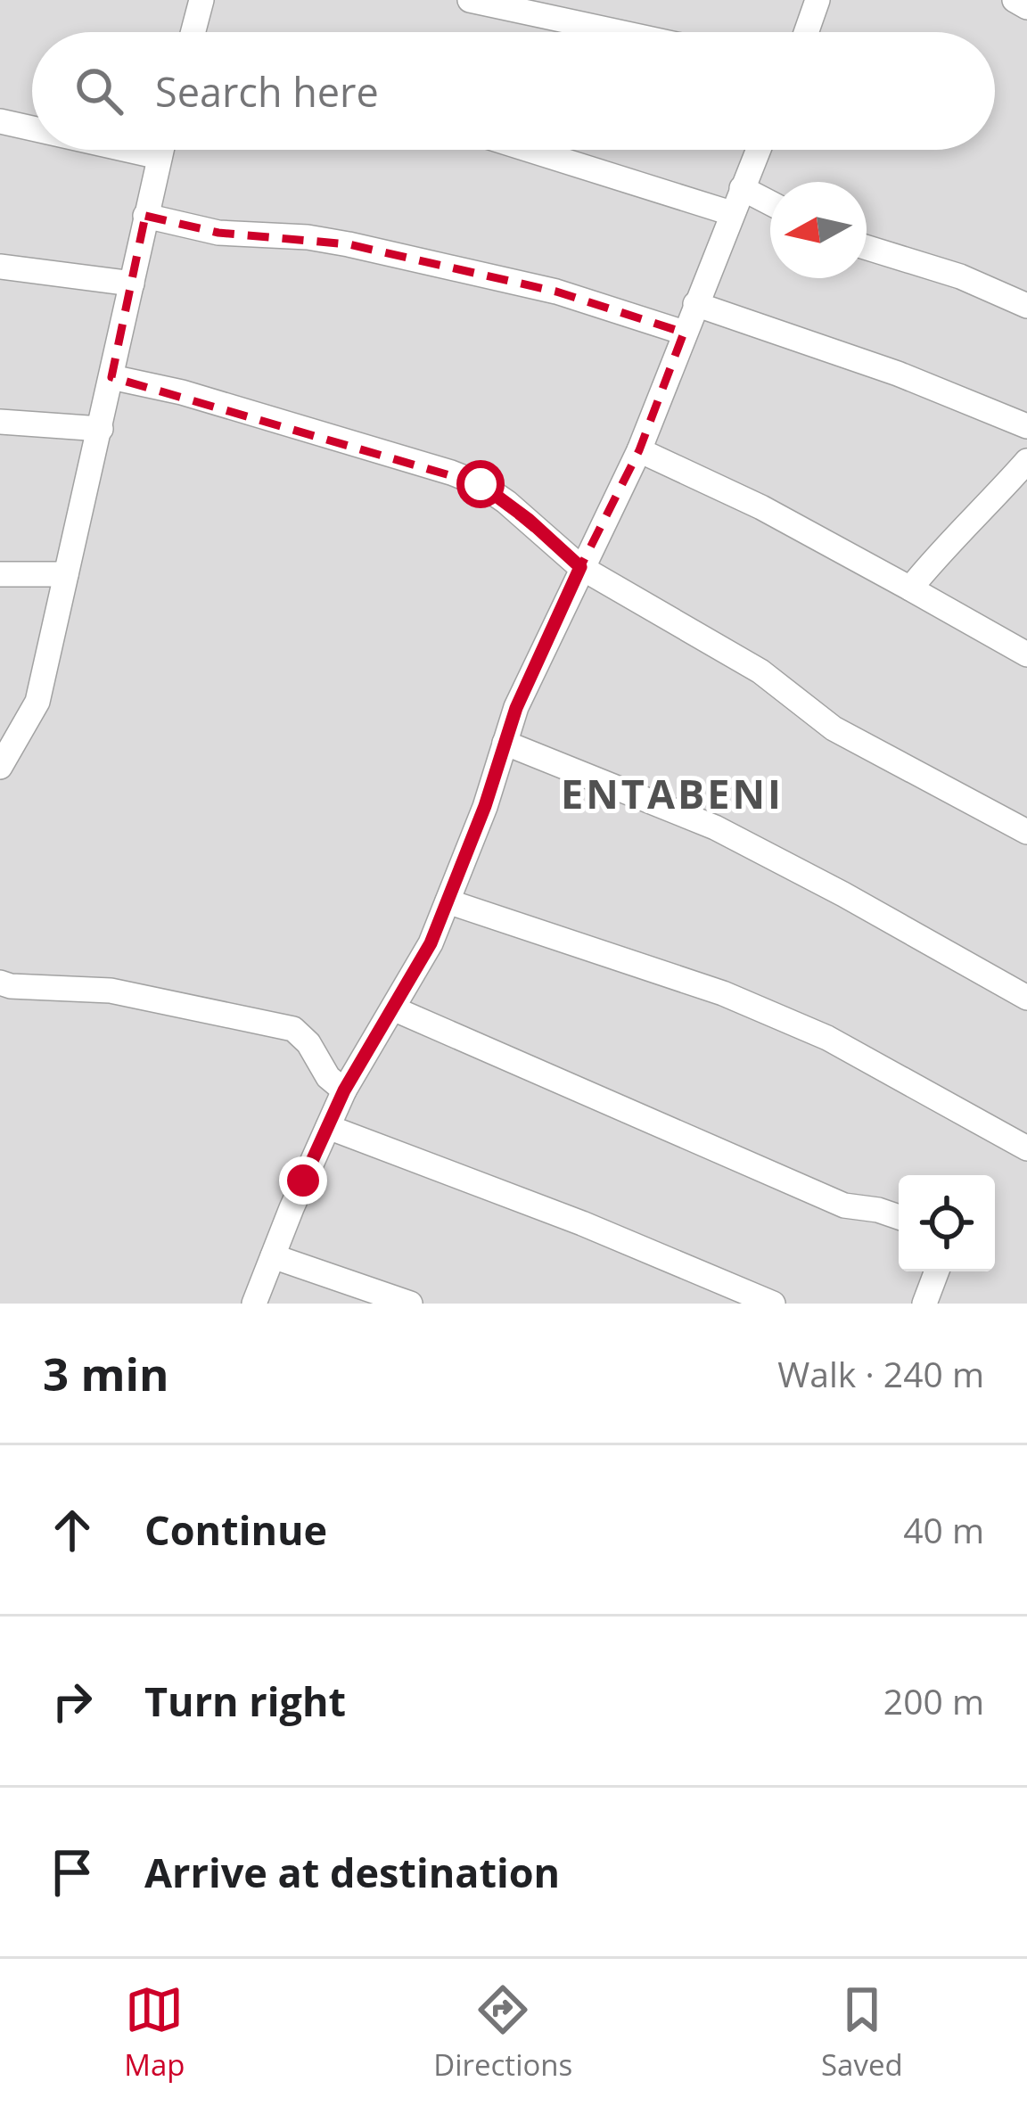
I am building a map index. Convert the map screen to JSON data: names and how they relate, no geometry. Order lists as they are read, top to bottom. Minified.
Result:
{"districts":["ENTABENI"],"north":"left","page":{"search":"Search here","heading":["3 min","Walk · 240 m"],"list":[["Continue","40 m"],["Turn right","200 m"],"Arrive at destination"],"nav":["Map","Directions","Saved"]}}
